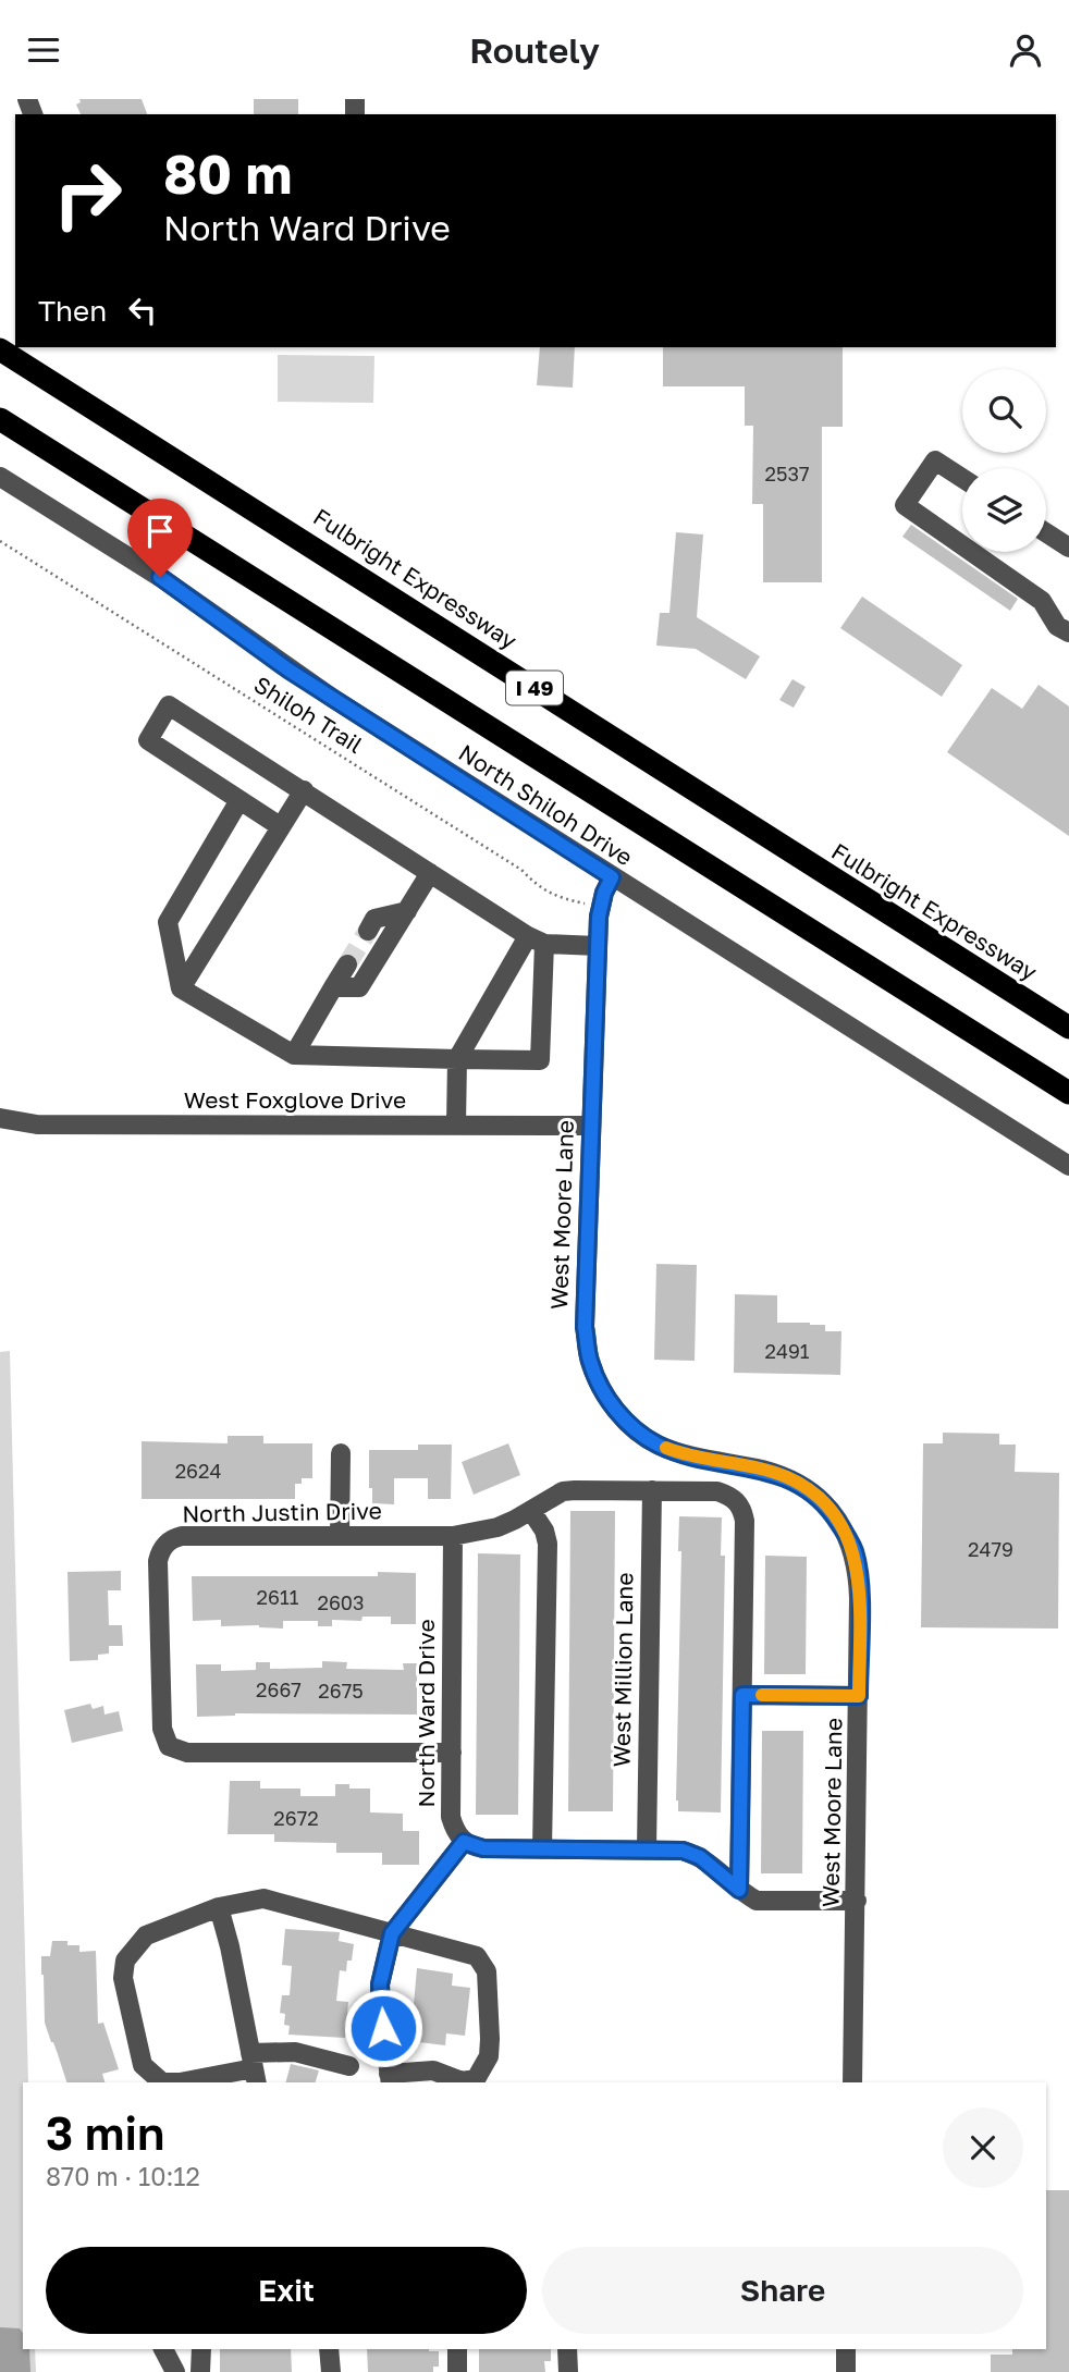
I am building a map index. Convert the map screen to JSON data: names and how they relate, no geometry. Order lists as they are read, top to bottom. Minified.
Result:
{"streets":{"highway":["Fulbright Expressway","I 49"],"street":["North Shiloh Drive","West Foxglove Drive","West Moore Lane","North Justin Drive","West Million Lane","North Ward Drive"],"path":["Shiloh Trail"]},"crossings":[["Shiloh Trail","West Moore Lane"],["North Shiloh Drive","West Moore Lane"],["West Foxglove Drive","West Moore Lane"],["North Justin Drive","West Million Lane"],["North Justin Drive","North Ward Drive"]],"house_numbers":["2537","2491","2624","2479","2611","2603","2667","2675","2672"],"page":{"header":"Routely","turn":["80 m","North Ward Drive"],"then":"Then","heading":["3 min","870 m · 10:12"],"buttons":["Exit","Share"]}}
